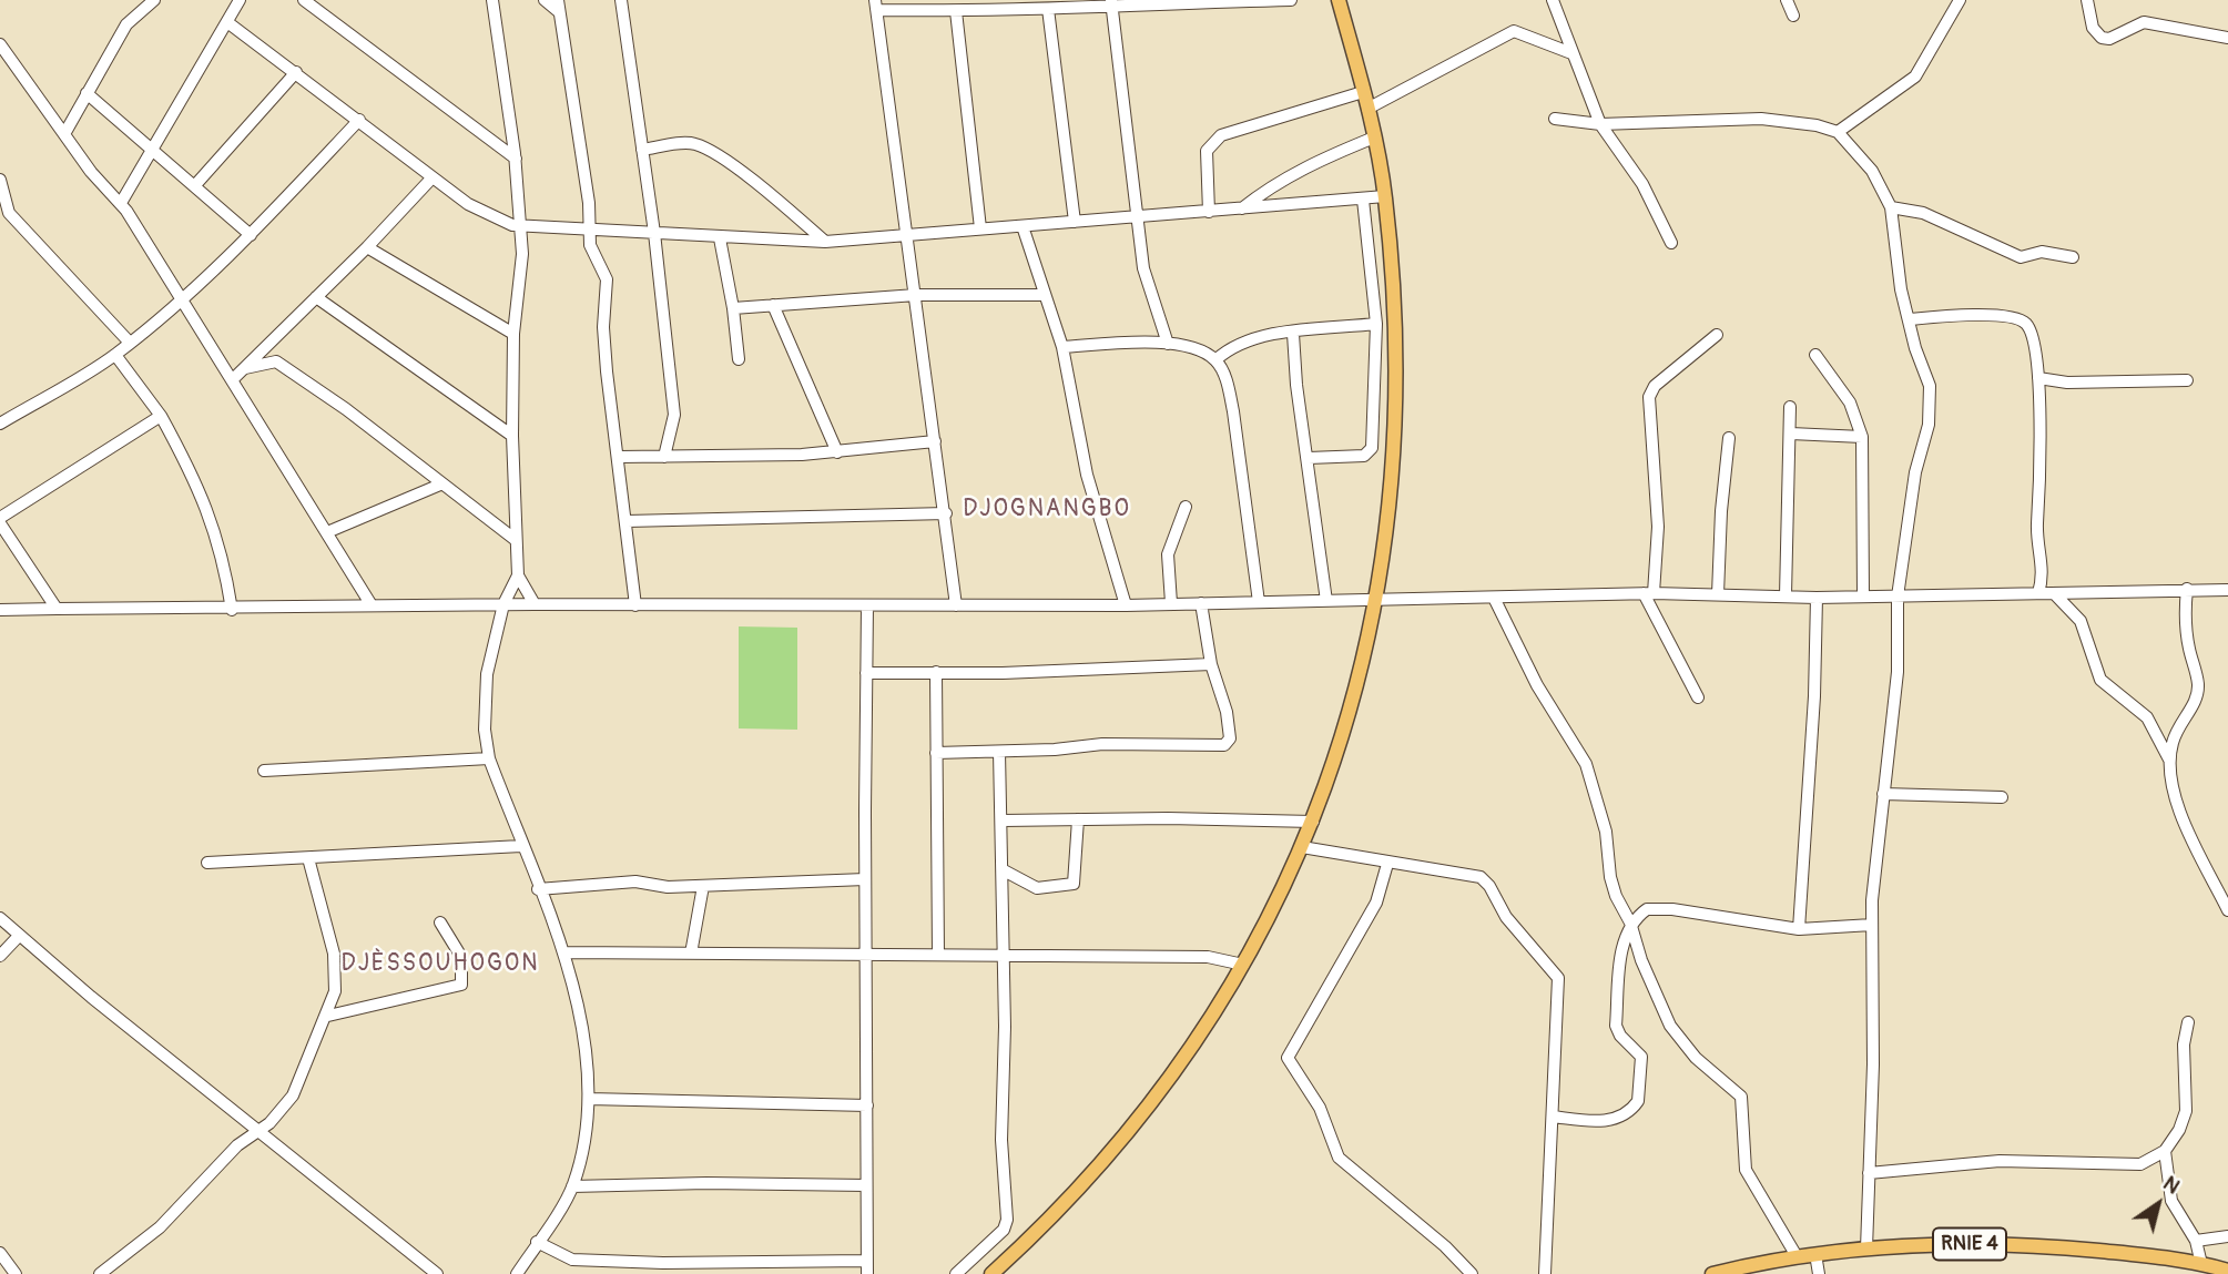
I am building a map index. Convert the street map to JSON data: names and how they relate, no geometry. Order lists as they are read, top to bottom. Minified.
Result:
{"streets":{"main road":["RNIE 4"]},"districts":["DJOGNANGBO","DJÈSSOUHOGON"],"north":"top right"}
